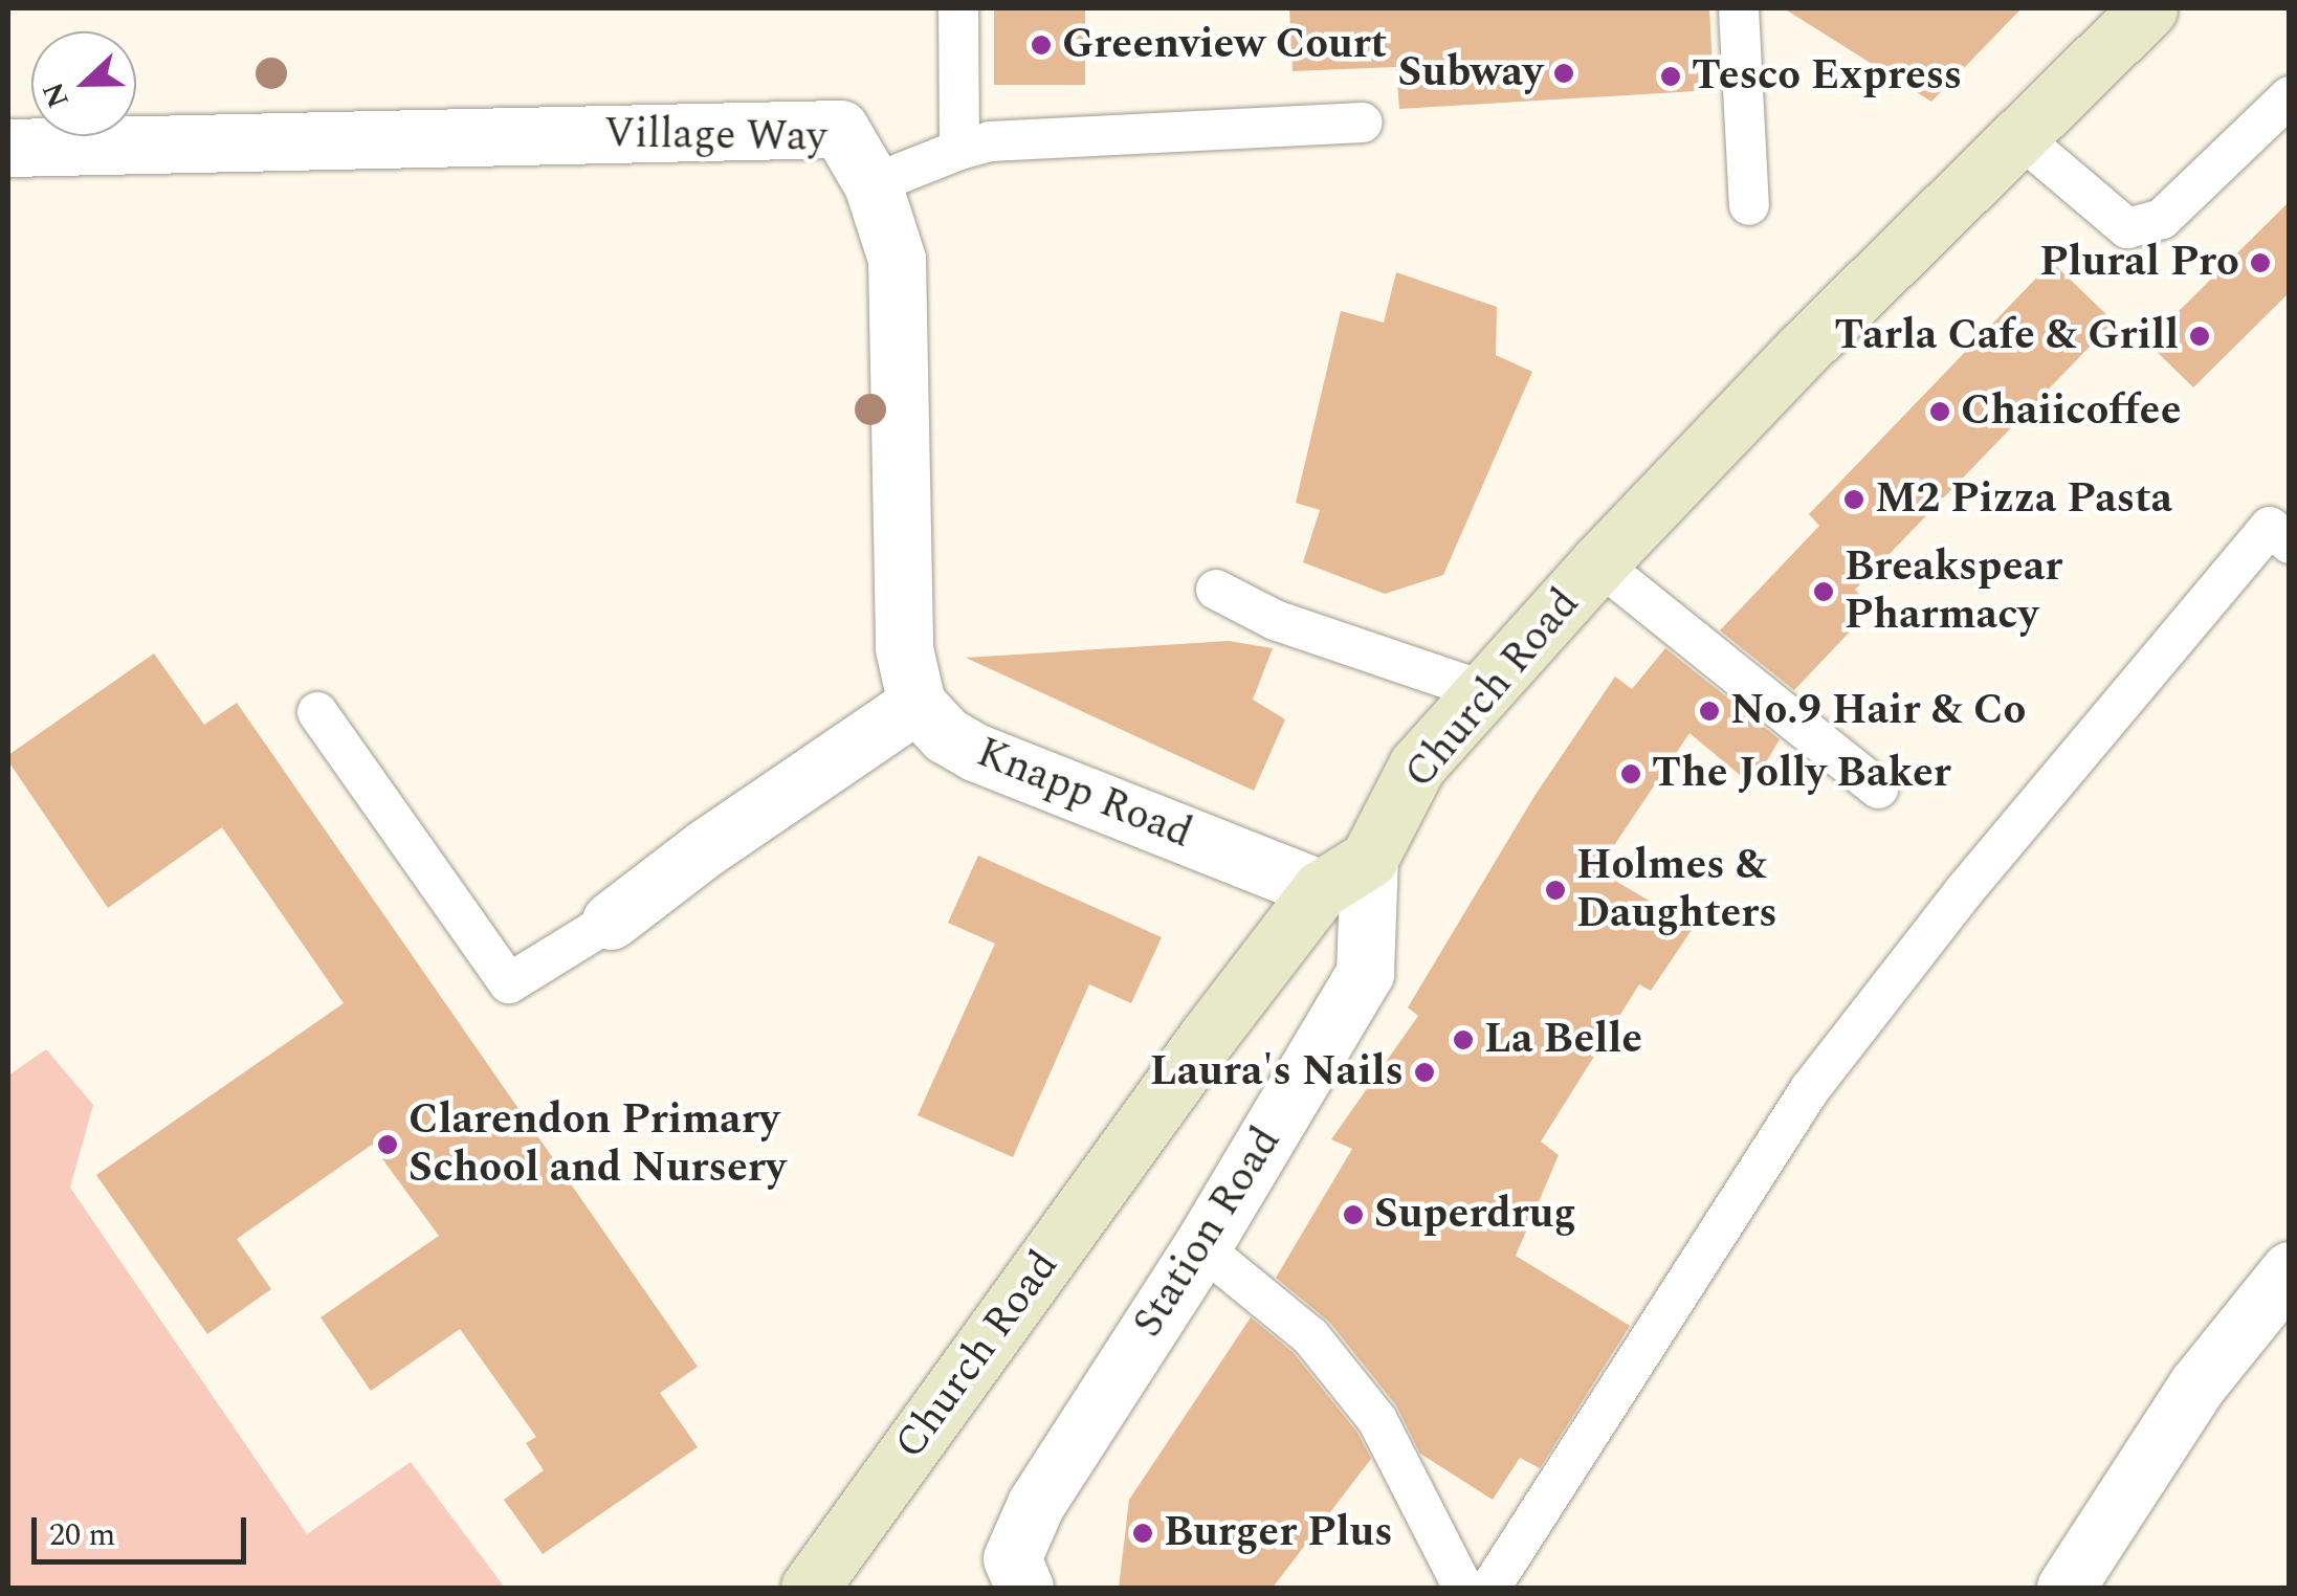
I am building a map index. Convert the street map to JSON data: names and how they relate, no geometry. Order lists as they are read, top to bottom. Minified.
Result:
{"streets":{"main road":["Church Road"],"street":["Village Way","Knapp Road","Station Road"]},"crossings":[["Village Way","Knapp Road"],["Church Road","Knapp Road"],["Church Road","Station Road"]],"places":["Greenview Court","Subway","Tesco Express","Plural Pro","Tarla Cafe & Grill","Chaiicoffee","M2 Pizza Pasta","Breakspear Pharmacy","No.9 Hair & Co","The Jolly Baker","Holmes & Daughters","La Belle","Laura's Nails","Clarendon Primary School and Nursery","Superdrug","Burger Plus"],"scale_bar":"20 m","north":"left"}
